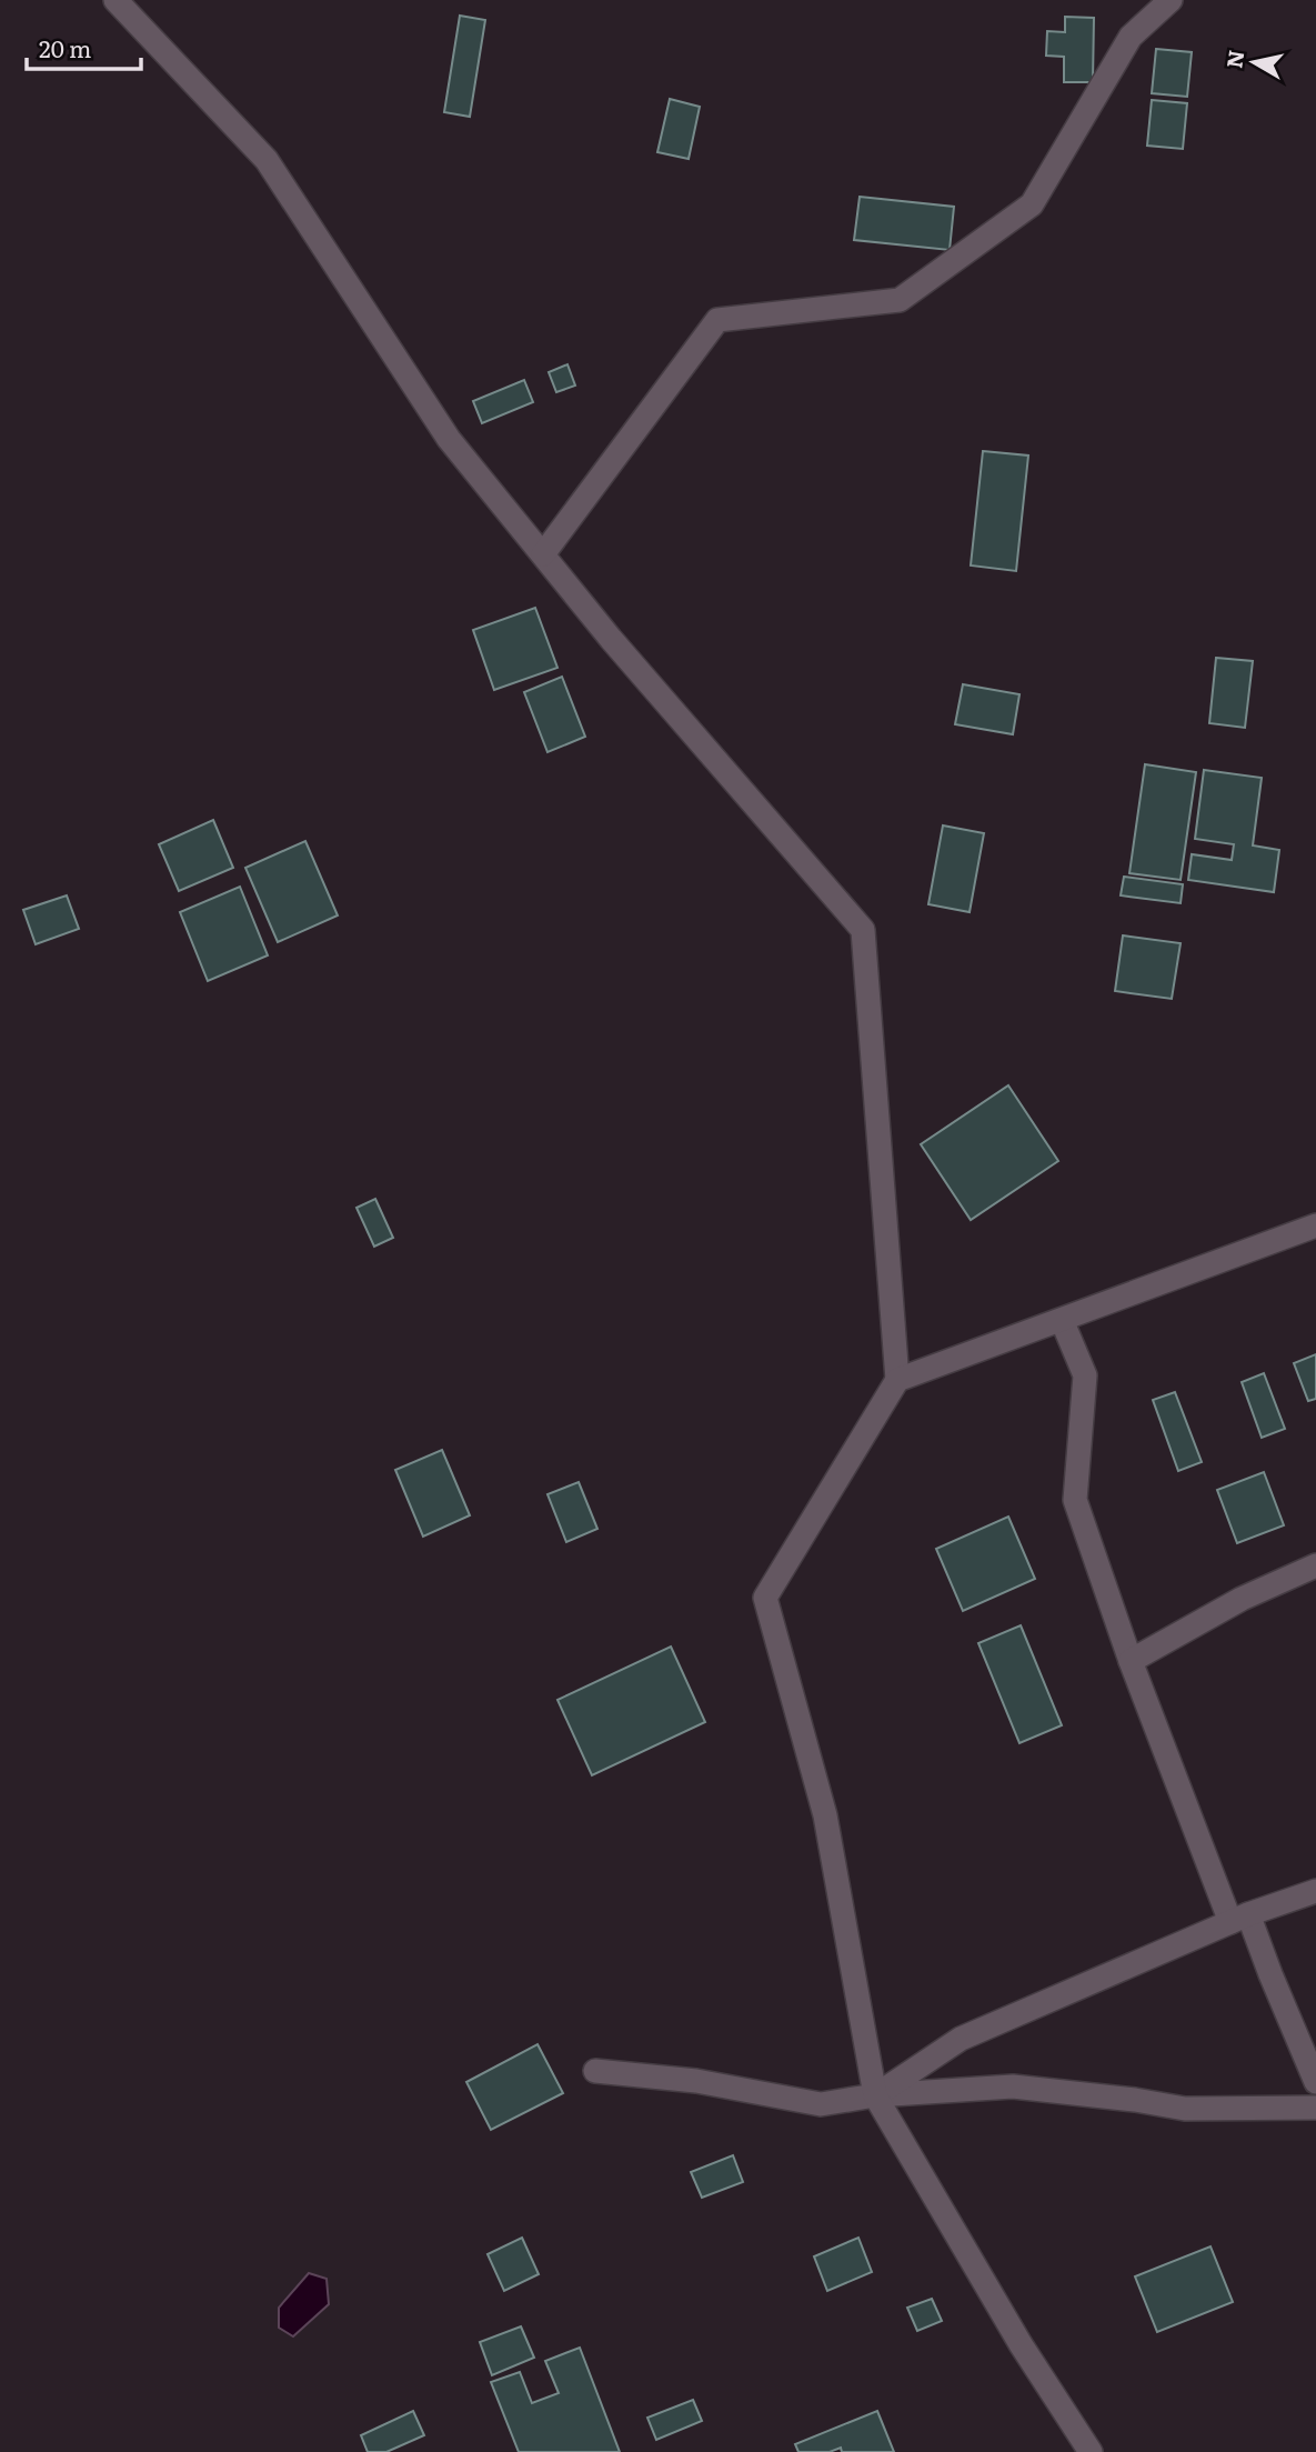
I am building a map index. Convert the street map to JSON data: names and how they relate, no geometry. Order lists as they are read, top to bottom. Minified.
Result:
{"scale_bar":"20 m","north":"left"}
